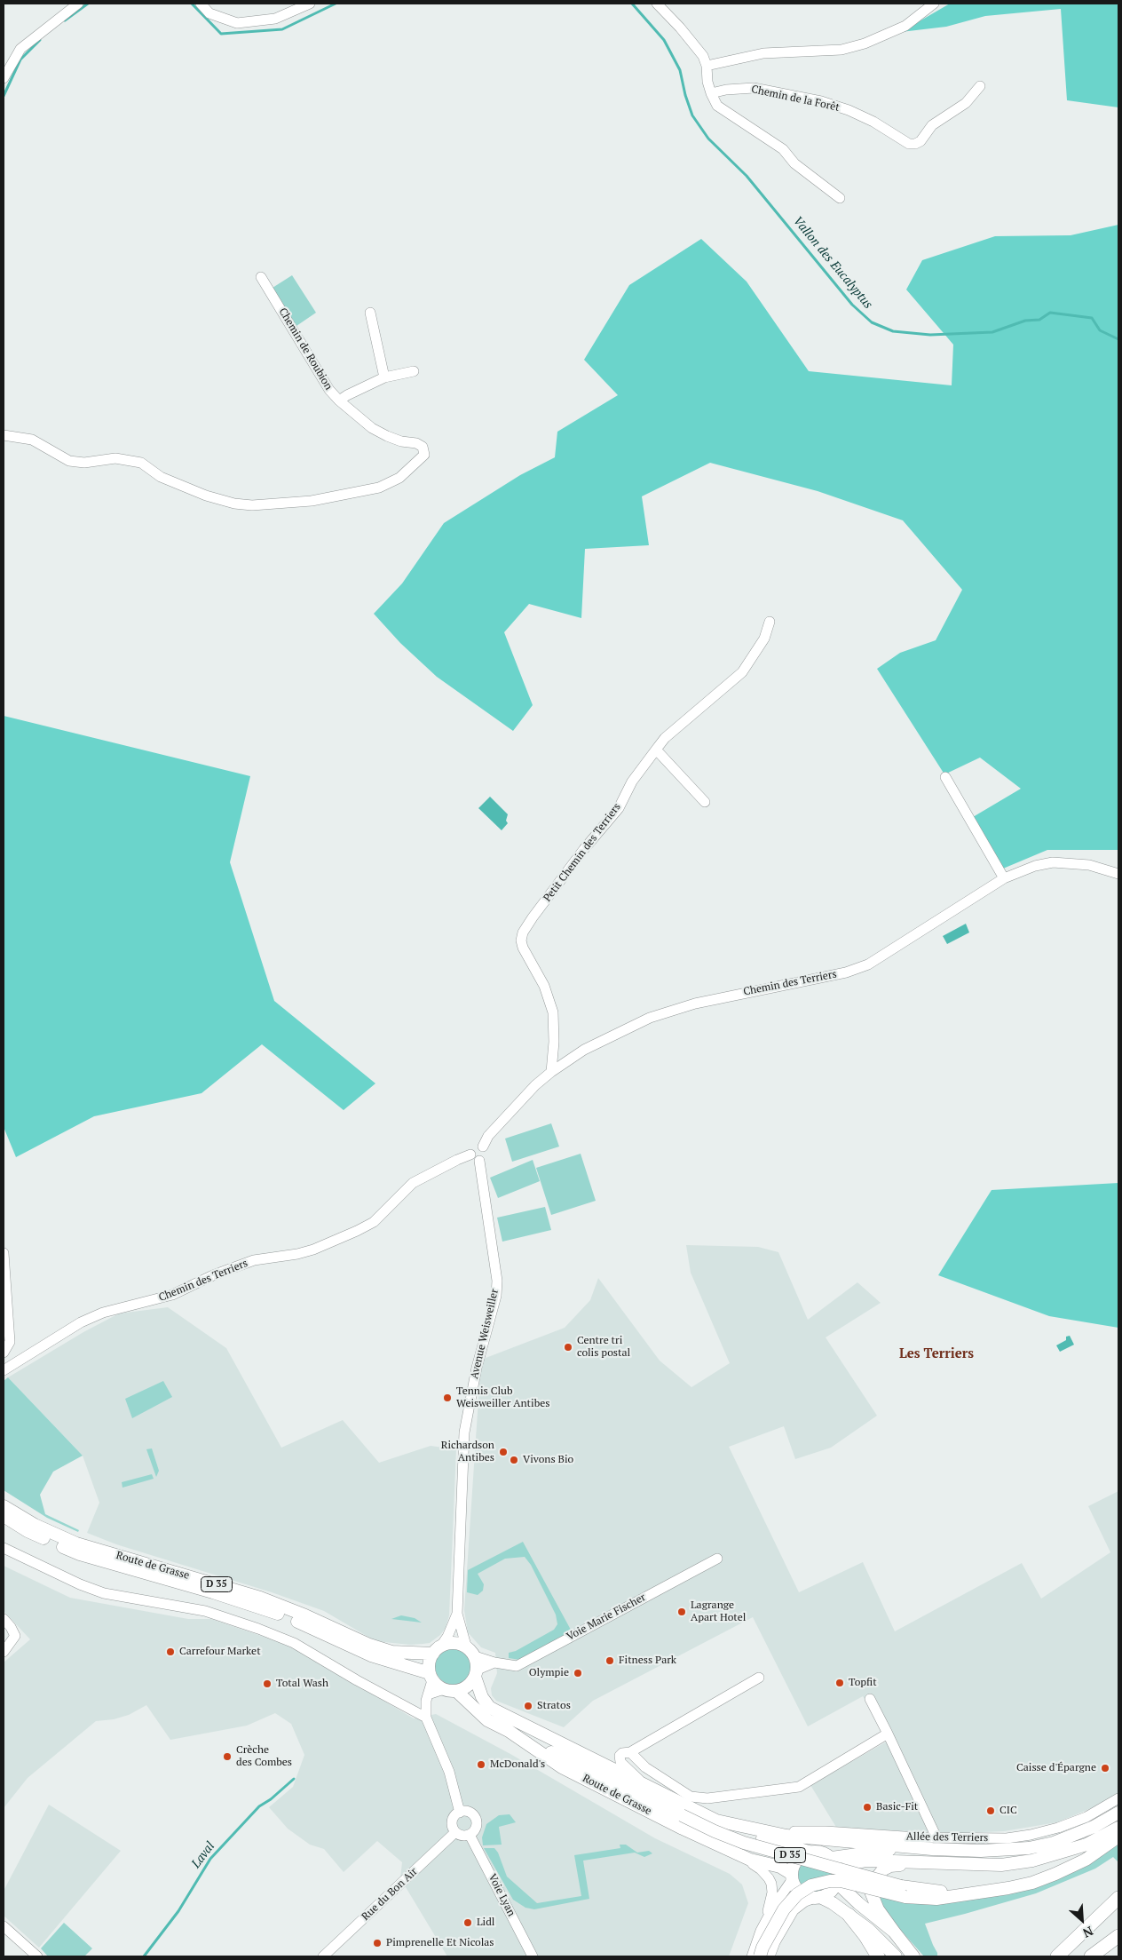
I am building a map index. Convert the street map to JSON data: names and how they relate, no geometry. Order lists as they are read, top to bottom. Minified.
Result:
{"streets":{"main road":["Route de Grasse","D 35"],"street":["Chemin de la Forêt","Chemin de Roubion","Petit Chemin des Terriers","Chemin des Terriers","Avenue Weisweiller","Voie Marie Fischer","Allée des Terriers","Rue du Bon Air","Voie Lyan"]},"crossings":[["Petit Chemin des Terriers","Chemin des Terriers"],["Chemin des Terriers","Avenue Weisweiller"],["Avenue Weisweiller","Route de Grasse"],["Avenue Weisweiller","Voie Marie Fischer"],["Route de Grasse","D 35"],["Route de Grasse","Voie Marie Fischer"],["Rue du Bon Air","Voie Lyan"]],"districts":["Les Terriers"],"water":["Vallon des Eucalyptus","Laval"],"places":["Centre tri colis postal","Tennis Club Weisweiller Antibes","Richardson Antibes","Vivons Bio","Lagrange Apart Hotel","Carrefour Market","Fitness Park","Olympie","Topfit","Total Wash","Stratos","Crèche des Combes","McDonald's","Caisse d'Épargne","Basic-Fit","CIC","Lidl","Pimprenelle Et Nicolas"],"north":"bottom right"}
